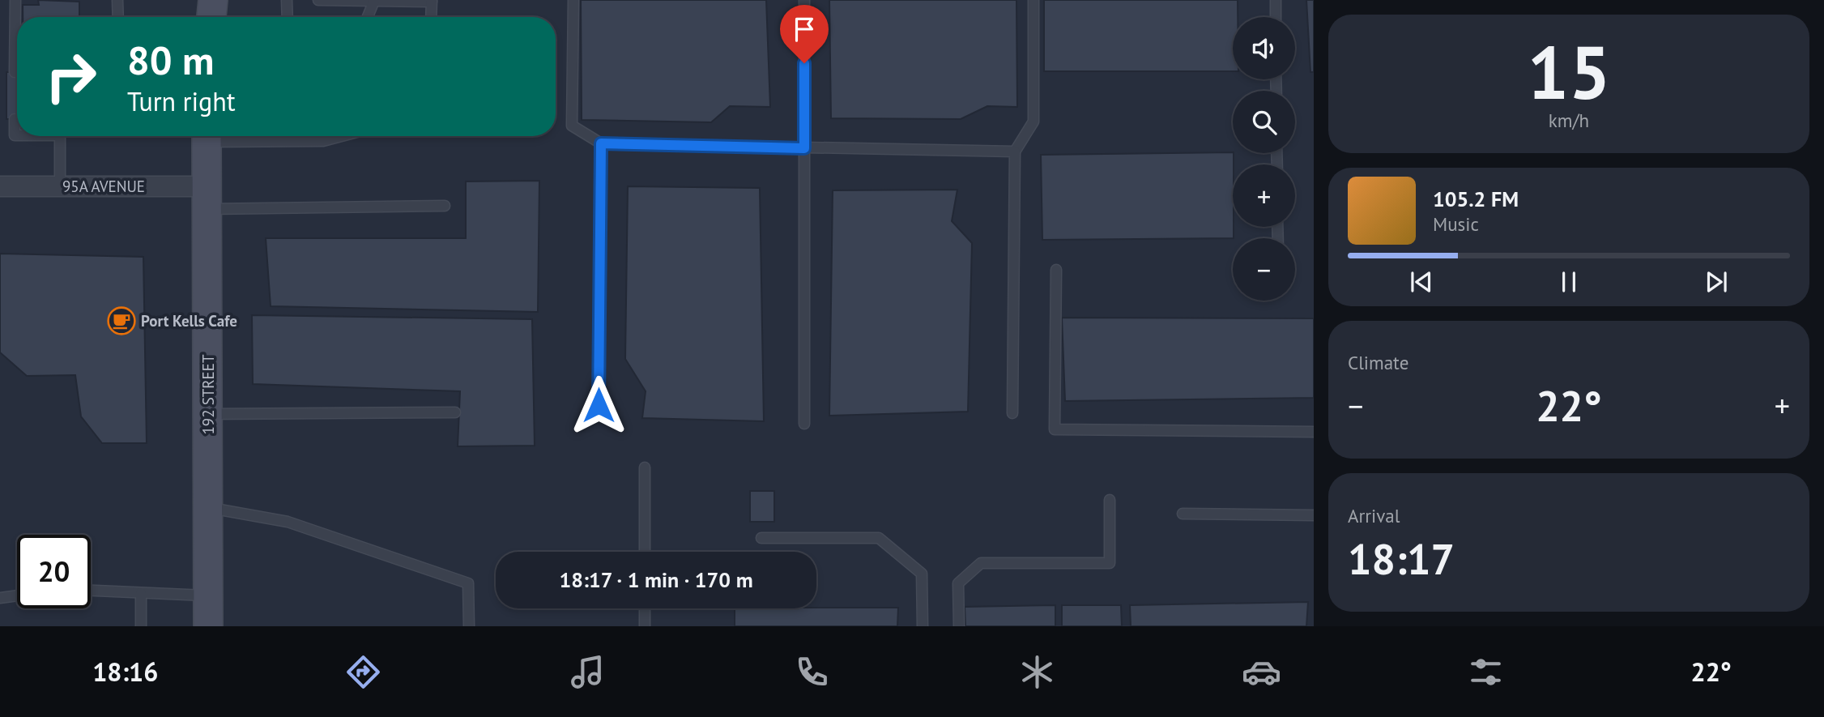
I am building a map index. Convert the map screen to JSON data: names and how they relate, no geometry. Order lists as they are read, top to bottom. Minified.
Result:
{"streets":{"main road":["192 STREET"],"street":["95A AVENUE"]},"crossings":[["95A AVENUE","192 STREET"]],"places":{"cafe":["Port Kells Cafe"]},"page":{"tile":[["15","km/h"],"Climate",["Arrival","18:17"]],"map_buttons":["+","−"],"turn":["80 m","Turn right"],"song":["105.2 FM","Music"],"heat":["−","22°","+"],"limit":"20","trip":"18:17 · 1 min · 170 m","tabs":["18:16","22°"]}}
